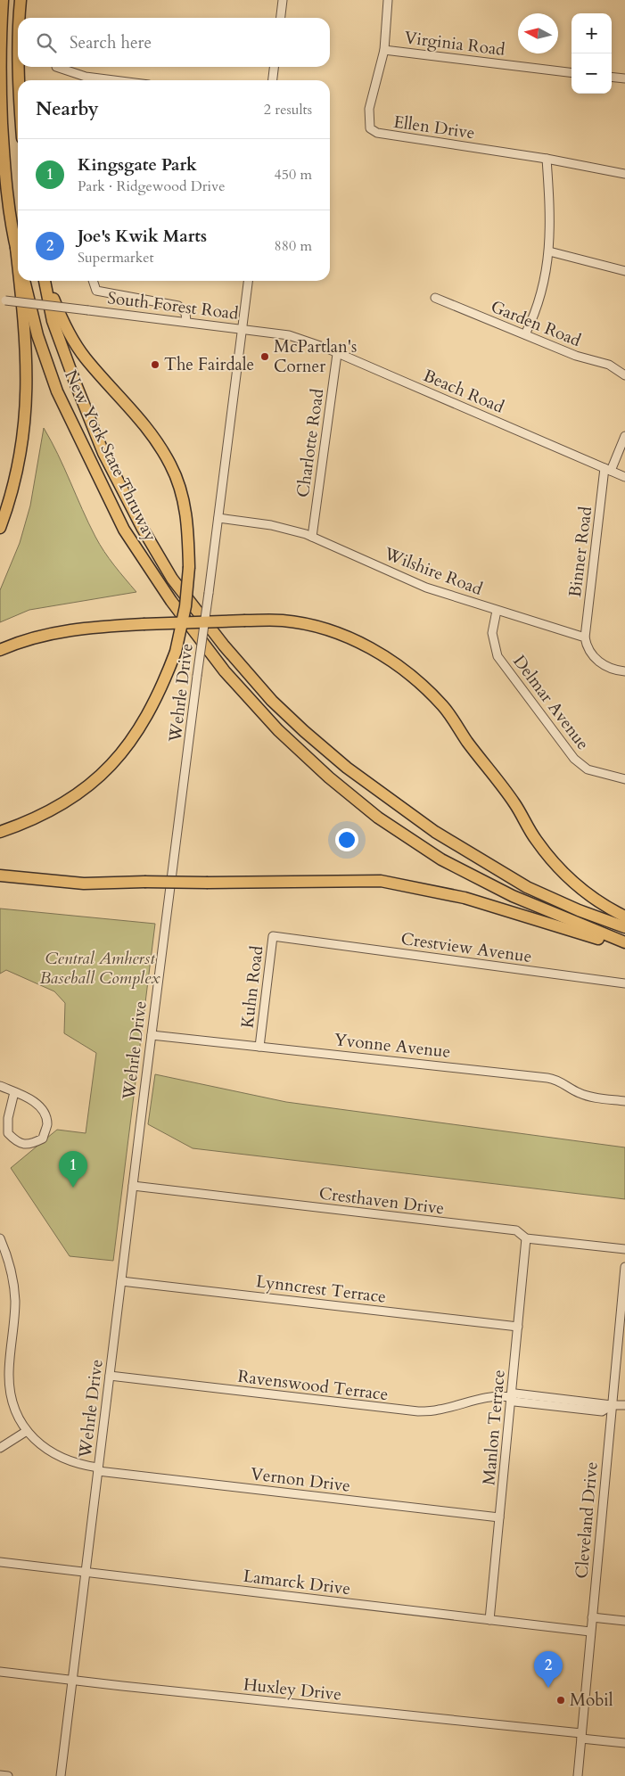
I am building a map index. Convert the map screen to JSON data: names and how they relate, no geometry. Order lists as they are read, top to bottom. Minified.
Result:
{"streets":{"highway":["New York State Thruway"],"street":["Virginia Road","Ellen Drive","South Forest Road","Garden Road","Beach Road","Charlotte Road","Binner Road","Wilshire Road","Wehrle Drive","Delmar Avenue","Crestview Avenue","Kuhn Road","Yvonne Avenue","Cresthaven Drive","Lynncrest Terrace","Ravenswood Terrace","Manlon Terrace","Vernon Drive","Cleveland Drive","Lamarck Drive","Huxley Drive"]},"crossings":[["Virginia Road","Ellen Drive"],["South Forest Road","Beach Road"],["South Forest Road","Wehrle Drive"],["Beach Road","Charlotte Road"],["Beach Road","Binner Road"],["Charlotte Road","Wilshire Road"],["Binner Road","Wilshire Road"],["Wilshire Road","Wehrle Drive"],["Wilshire Road","Delmar Avenue"],["Wehrle Drive","Yvonne Avenue"],["Wehrle Drive","Cresthaven Drive"],["Wehrle Drive","Lynncrest Terrace"],["Wehrle Drive","Ravenswood Terrace"],["Wehrle Drive","Vernon Drive"],["Wehrle Drive","Lamarck Drive"],["Wehrle Drive","Huxley Drive"],["Crestview Avenue","Kuhn Road"],["Kuhn Road","Yvonne Avenue"],["Cresthaven Drive","Manlon Terrace"],["Lynncrest Terrace","Manlon Terrace"],["Ravenswood Terrace","Manlon Terrace"],["Ravenswood Terrace","Cleveland Drive"],["Manlon Terrace","Vernon Drive"],["Manlon Terrace","Lamarck Drive"],["Cleveland Drive","Lamarck Drive"],["Cleveland Drive","Huxley Drive"]],"parks":["Central Amherst Baseball Complex"],"places":["McPartlan's Corner","The Fairdale","Mobil"],"north":"left","page":{"map_buttons":["+","−"],"search":"Search here","heading":["Nearby","2 results"],"list":[{"mark":"1","name":"Kingsgate Park","note":"Park · Ridgewood Drive","value":"450 m"},{"mark":"2","name":"Joe's Kwik Marts","note":"Supermarket","value":"880 m"}],"pins":["1","2"]}}
